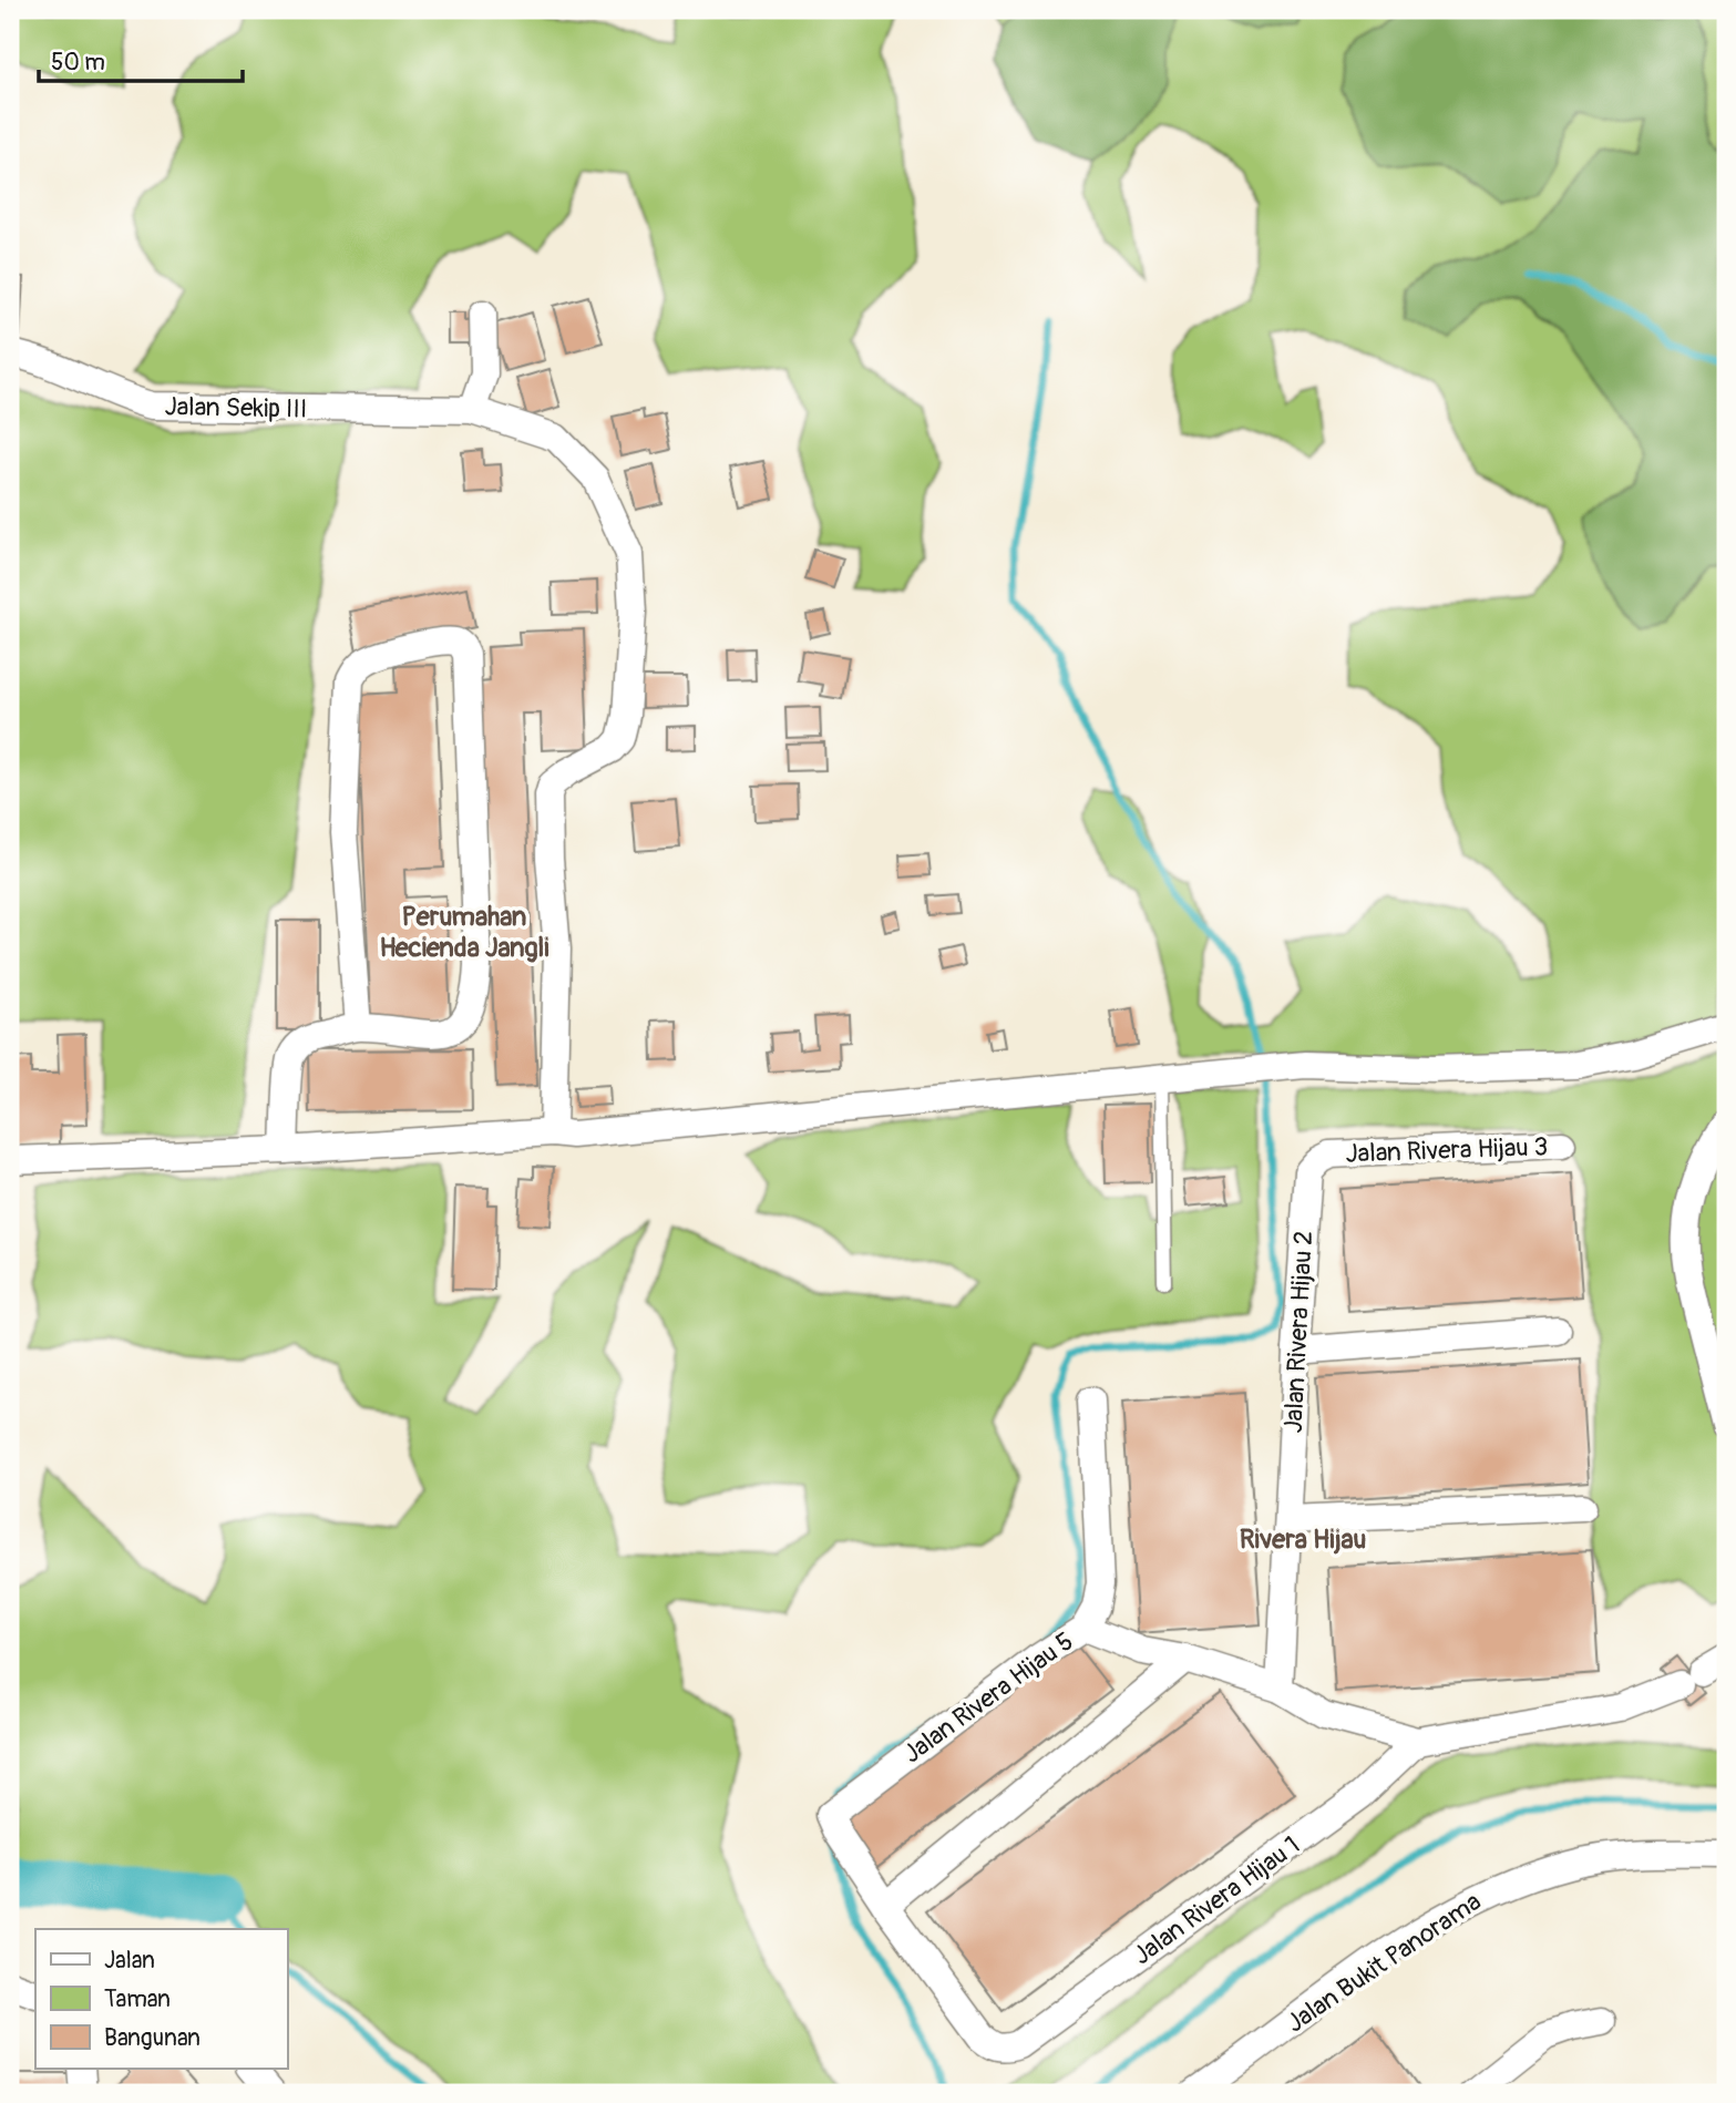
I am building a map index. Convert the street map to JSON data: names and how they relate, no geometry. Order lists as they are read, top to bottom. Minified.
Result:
{"streets":{"street":["Jalan Sekip III","Jalan Rivera Hijau 3","Jalan Rivera Hijau 2","Jalan Rivera Hijau 5","Jalan Rivera Hijau 1","Jalan Bukit Panorama"]},"crossings":[["Jalan Rivera Hijau 3","Jalan Rivera Hijau 2"],["Jalan Rivera Hijau 5","Jalan Rivera Hijau 1"]],"districts":["Perumahan Hecienda Jangli","Rivera Hijau"],"legend":["Jalan","Taman","Bangunan"],"scale_bar":"50 m"}
